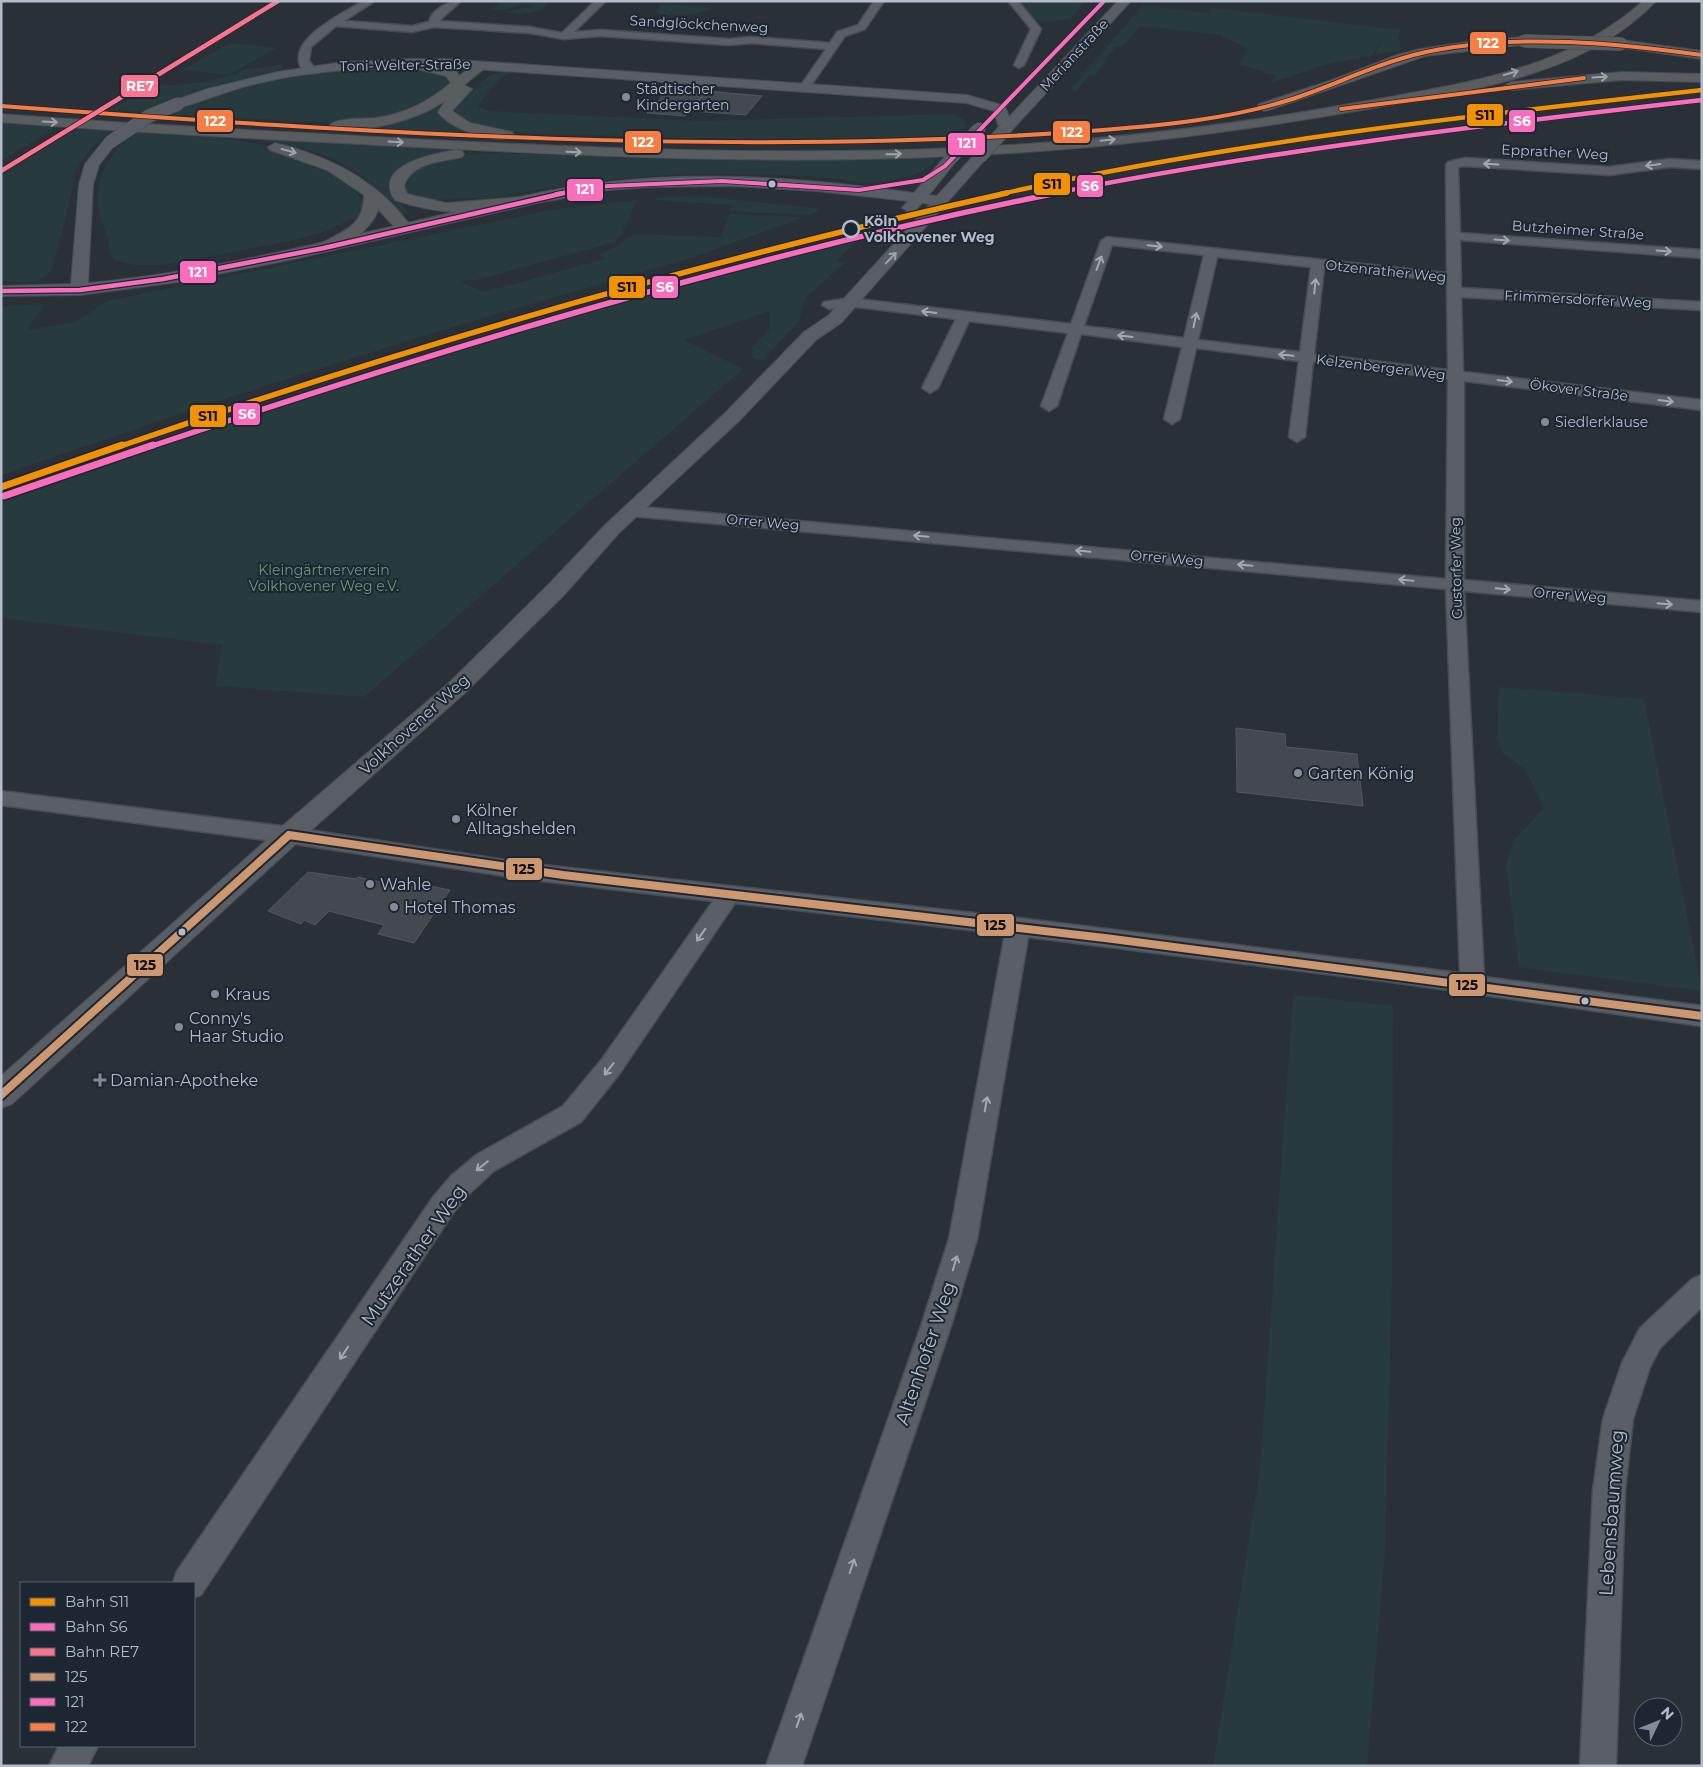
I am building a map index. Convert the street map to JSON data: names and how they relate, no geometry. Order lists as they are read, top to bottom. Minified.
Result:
{"streets":{"street":["Sandglöckchenweg","Merianstraße","Toni-Welter-Straße","Epprather Weg","Butzheimer Straße","Otzenrather Weg","Frimmersdorfer Weg","Kelzenberger Weg","Ökover Straße","Orrer Weg","Gustorfer Weg","Volkhovener Weg","Mutzerather Weg","Altenhofer Weg","Lebensbaumweg"]},"crossings":[["Merianstraße","Toni-Welter-Straße"],["Merianstraße","Volkhovener Weg"],["Toni-Welter-Straße","Volkhovener Weg"],["Epprather Weg","Gustorfer Weg"],["Butzheimer Straße","Gustorfer Weg"],["Otzenrather Weg","Frimmersdorfer Weg"],["Otzenrather Weg","Kelzenberger Weg"],["Otzenrather Weg","Gustorfer Weg"],["Frimmersdorfer Weg","Gustorfer Weg"],["Kelzenberger Weg","Ökover Straße"],["Kelzenberger Weg","Gustorfer Weg"],["Kelzenberger Weg","Volkhovener Weg"],["Ökover Straße","Gustorfer Weg"],["Orrer Weg","Gustorfer Weg"],["Orrer Weg","Volkhovener Weg"]],"one_way":["Epprather Weg","Butzheimer Straße","Ökover Straße","Mutzerather Weg","Altenhofer Weg"],"parks":["Kleingärtnerverein Volkhovener Weg e.V."],"places":{"other":["Städtischer Kindergarten","Köln Volkhovener Weg","Siedlerklause","Garten König","Kölner Alltagshelden","Wahle","Hotel Thomas","Kraus","Conny's Haar Studio"],"health":["Damian-Apotheke"]},"lines":["rail line RE7","transit line 121","transit line 122","rail line S11","rail line S6","transit line 125"],"legend":["Bahn S11","Bahn S6","Bahn RE7","125","121","122"],"north":"top right"}
